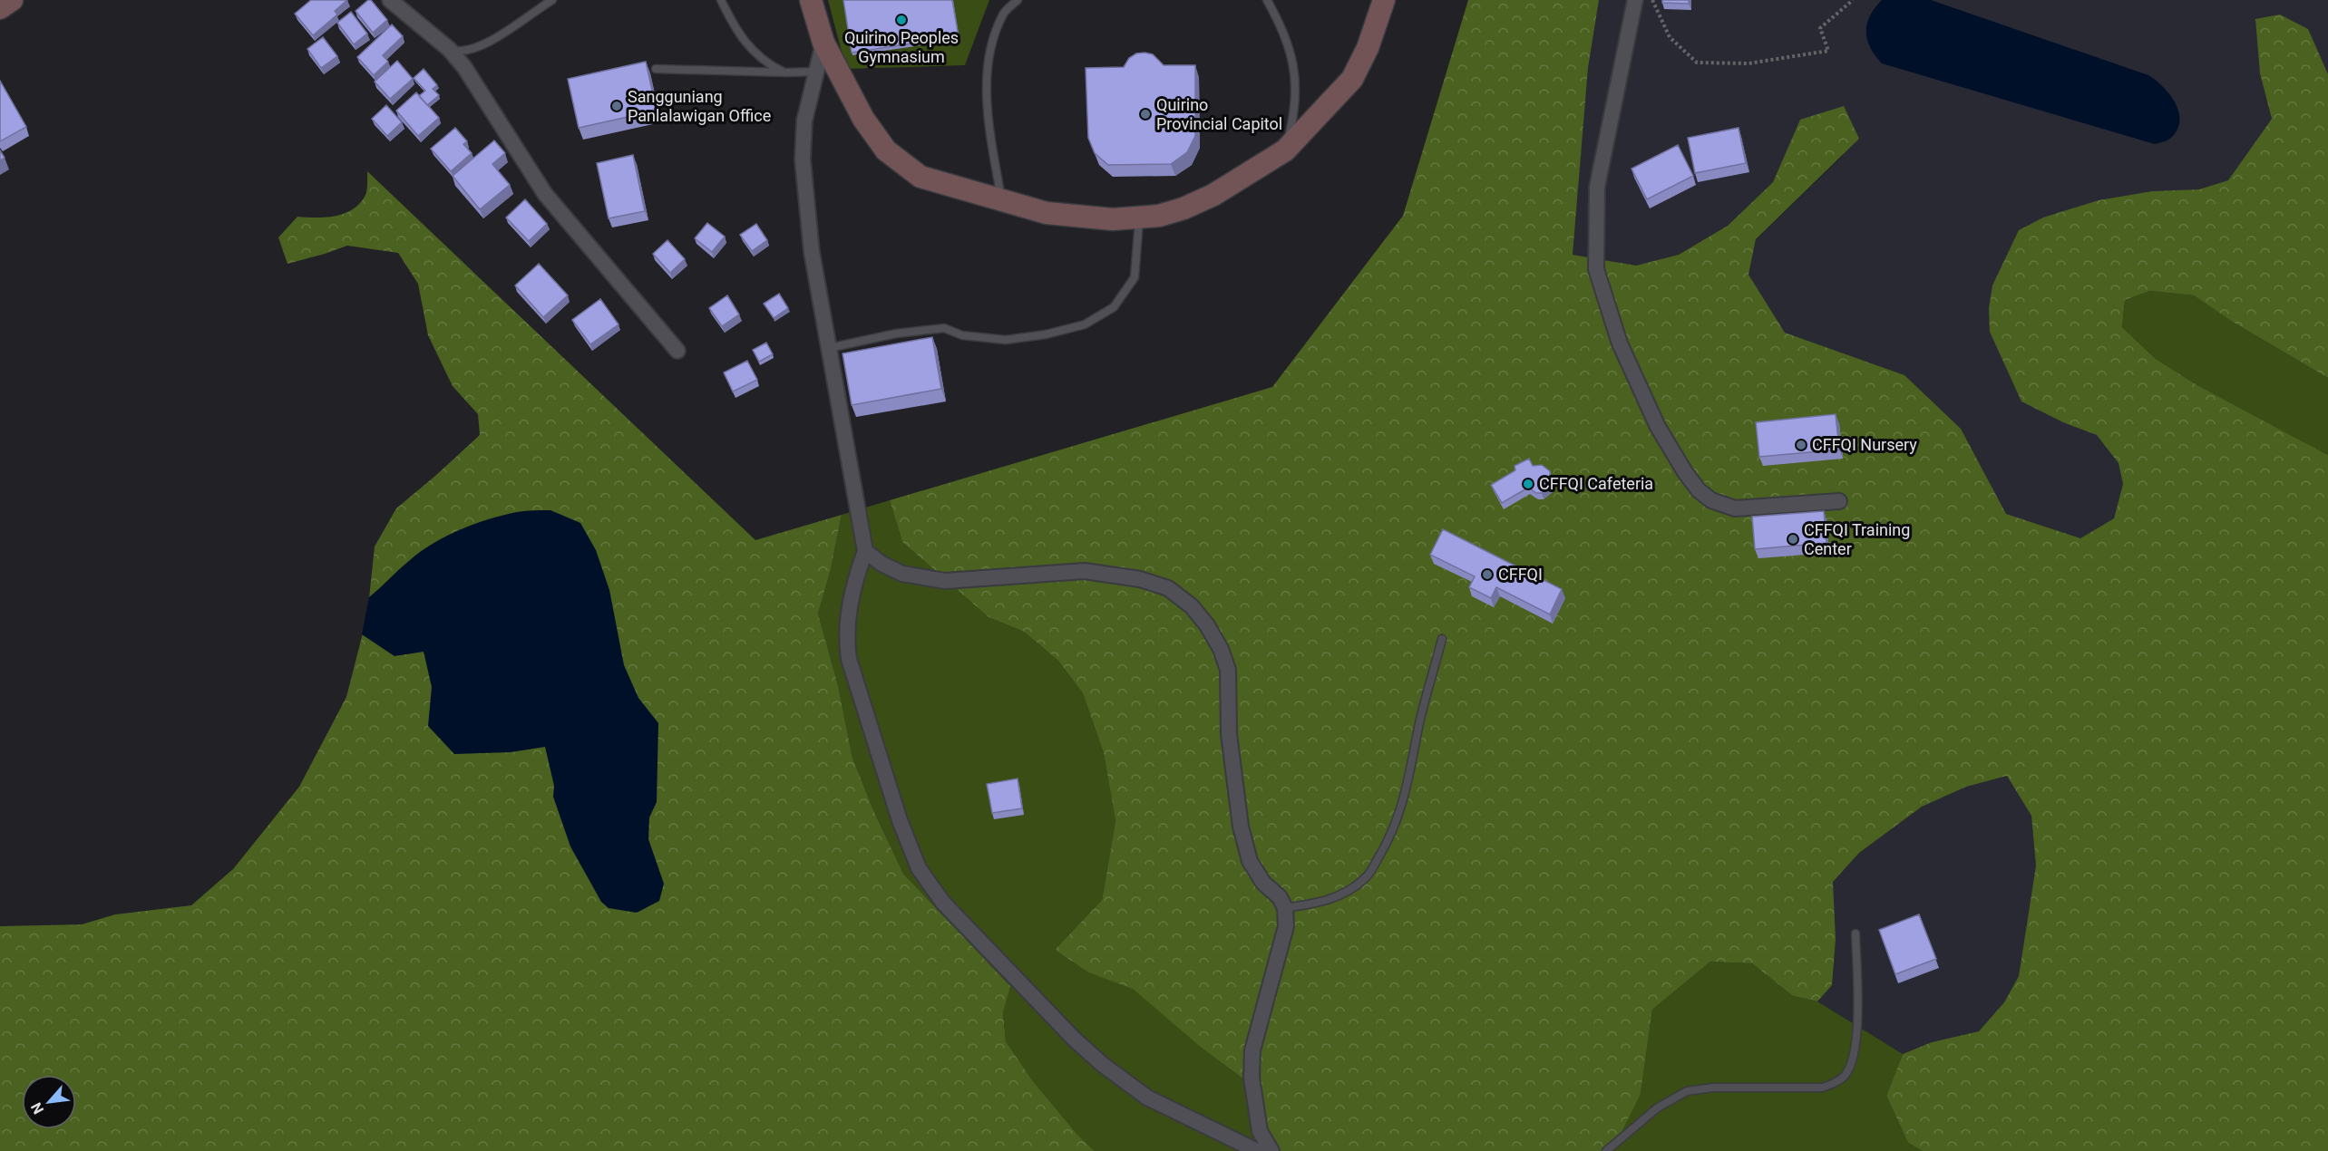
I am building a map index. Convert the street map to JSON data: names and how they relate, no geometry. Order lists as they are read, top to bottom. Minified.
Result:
{"places":["Quirino Peoples Gymnasium","Sangguniang Panlalawigan Office","Quirino Provincial Capitol","CFFQI Nursery","CFFQI Cafeteria","CFFQI Training Center","CFFQI"],"north":"bottom left"}
